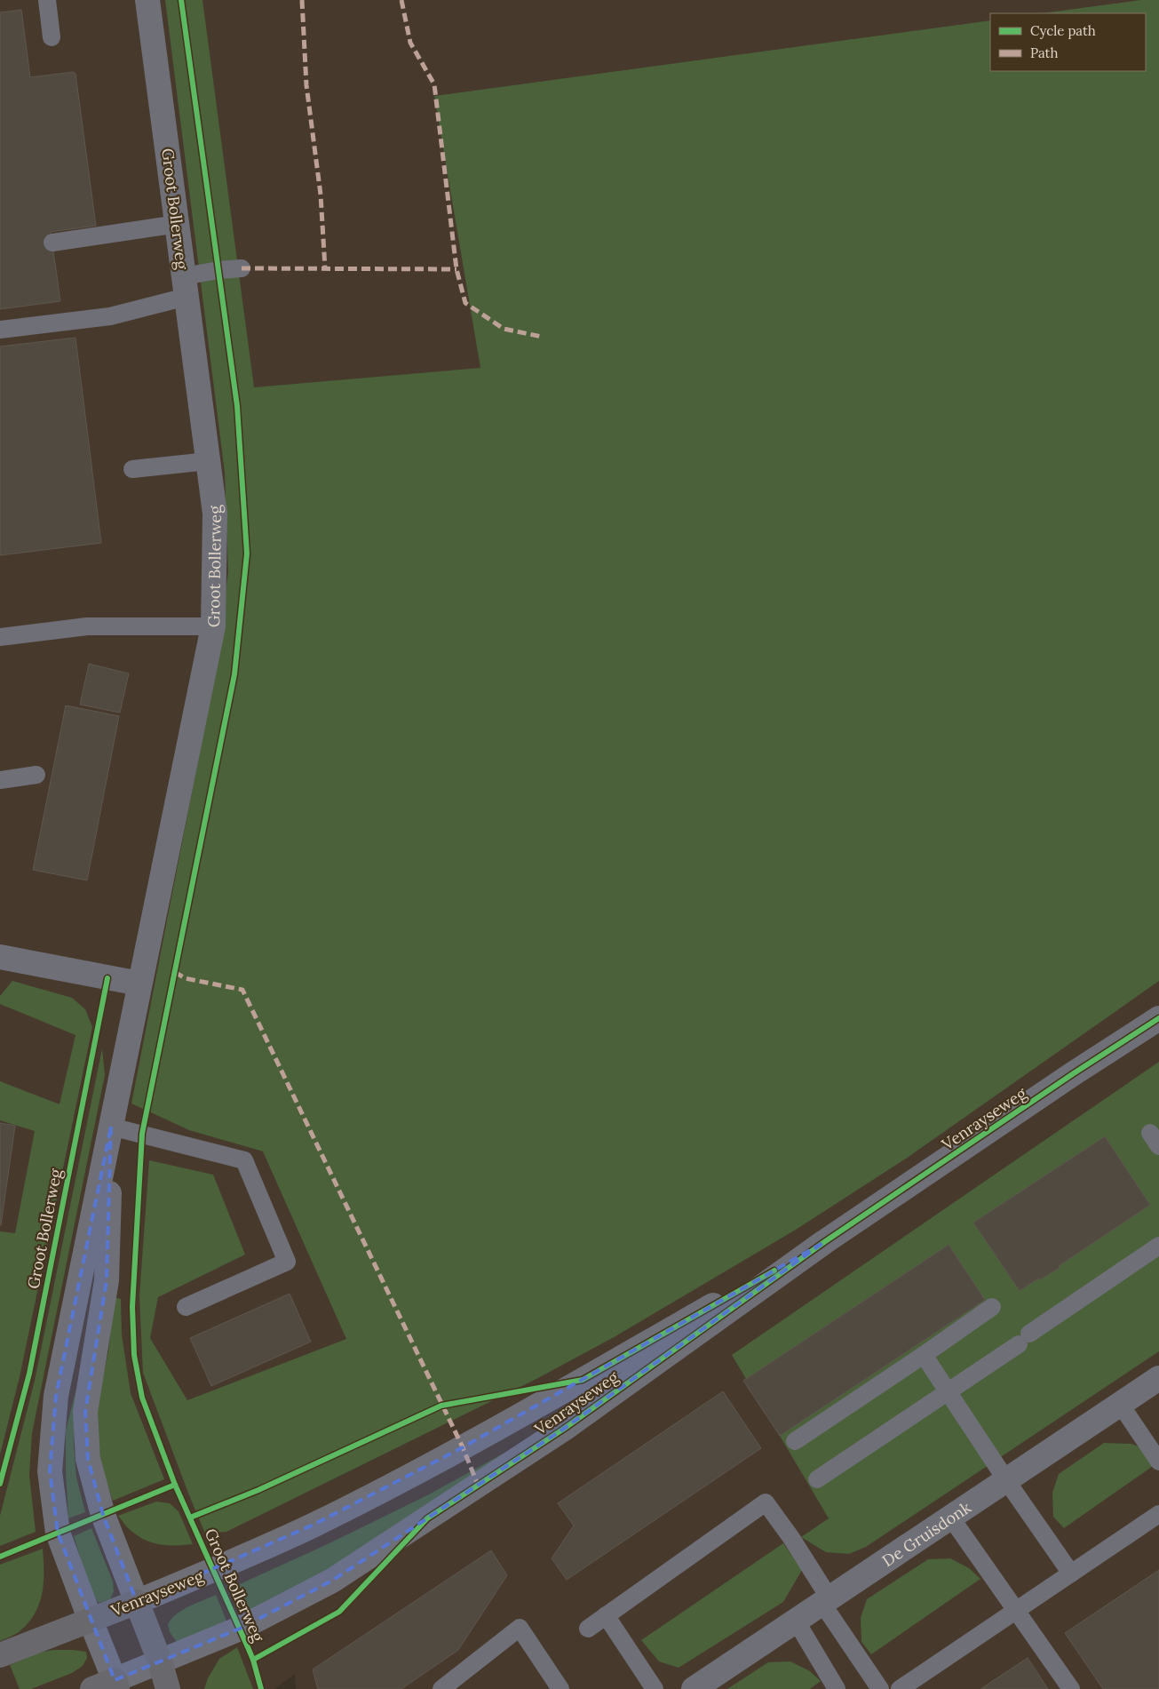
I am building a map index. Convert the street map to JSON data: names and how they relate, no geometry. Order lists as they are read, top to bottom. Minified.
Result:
{"streets":{"main road":["Groot Bollerweg","Venrayseweg"],"street":["De Gruisdonk"]},"crossings":[["Groot Bollerweg","Venrayseweg"]],"legend":["Cycle path","Path"]}
